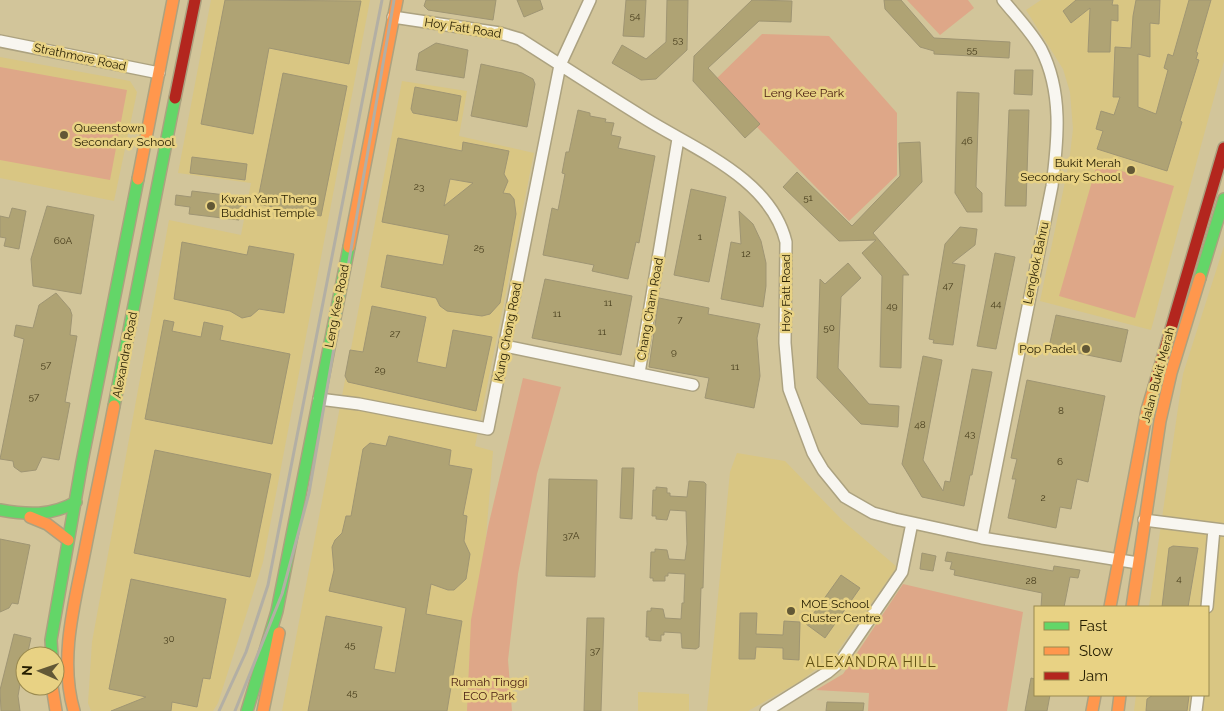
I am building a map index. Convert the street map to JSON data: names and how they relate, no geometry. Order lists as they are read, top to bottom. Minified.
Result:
{"streets":{"main road":["Leng Kee Road","Alexandra Road","Jalan Bukit Merah"],"street":["Hoy Fatt Road","Strathmore Road","Lengkok Bahru","Chang Charn Road","Kung Chong Road"]},"crossings":[["Hoy Fatt Road","Lengkok Bahru"],["Hoy Fatt Road","Leng Kee Road"],["Hoy Fatt Road","Chang Charn Road"],["Hoy Fatt Road","Kung Chong Road"],["Hoy Fatt Road","Jalan Bukit Merah"],["Strathmore Road","Alexandra Road"],["Leng Kee Road","Kung Chong Road"],["Chang Charn Road","Kung Chong Road"]],"districts":["ALEXANDRA HILL"],"parks":["Leng Kee Park","Rumah Tinggi ECO Park"],"places":["Queenstown Secondary School","Bukit Merah Secondary School","Kwan Yam Theng Buddhist Temple","Pop Padel","MOE School Cluster Centre"],"house_numbers":["54","53","55","46","23","51","1","60A","25","12","47","11","44","49","11","7","50","11","27","9","57","11","29","57","8","48","43","6","2","37A","4","28","30","45","37","45"],"legend":["Fast","Slow","Jam"],"north":"left"}
